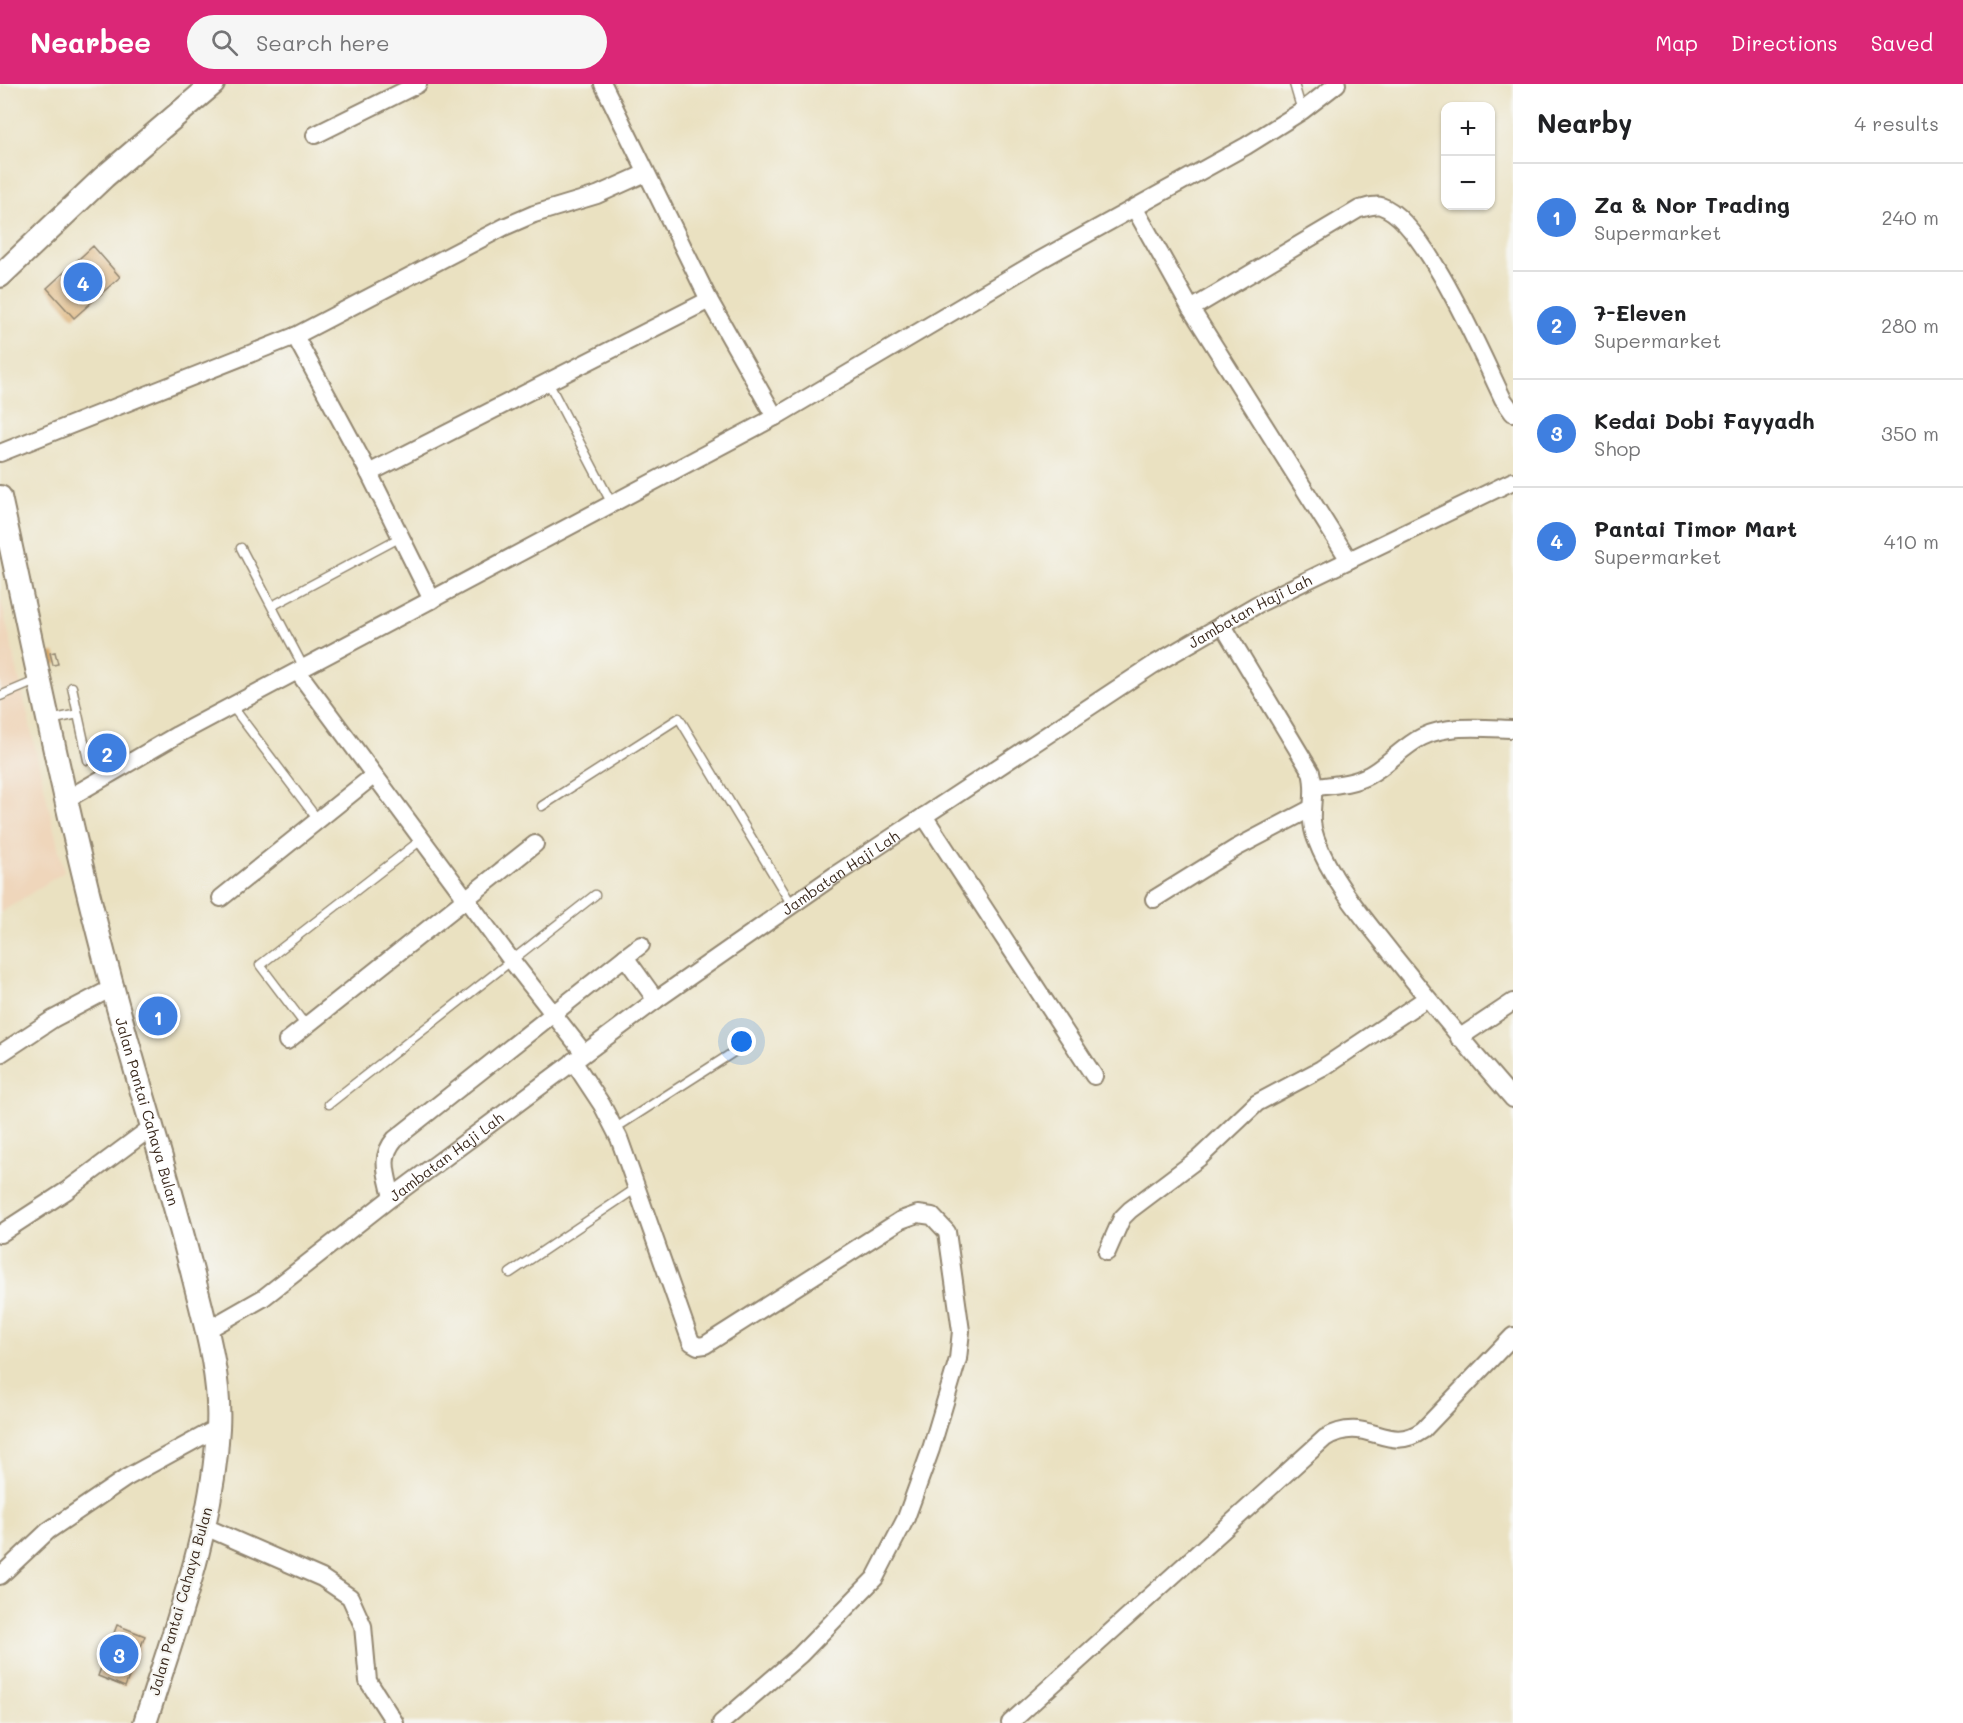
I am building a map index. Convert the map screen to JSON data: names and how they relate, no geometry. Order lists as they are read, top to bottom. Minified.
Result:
{"streets":{"street":["Jambatan Haji Lah","Jalan Pantai Cahaya Bulan"]},"crossings":[["Jambatan Haji Lah","Jalan Pantai Cahaya Bulan"]],"page":{"header":"Nearbee","search":"Search here","nav":["Map","Directions","Saved"],"heading":["Nearby","4 results"],"map_buttons":["+","−"],"list":[{"mark":"1","name":"Za & Nor Trading","note":"Supermarket","value":"240 m"},{"mark":"2","name":"7-Eleven","note":"Supermarket","value":"280 m"},{"mark":"3","name":"Kedai Dobi Fayyadh","note":"Shop","value":"350 m"},{"mark":"4","name":"Pantai Timor Mart","note":"Supermarket","value":"410 m"}],"pins":["4","2","1","3"]}}
